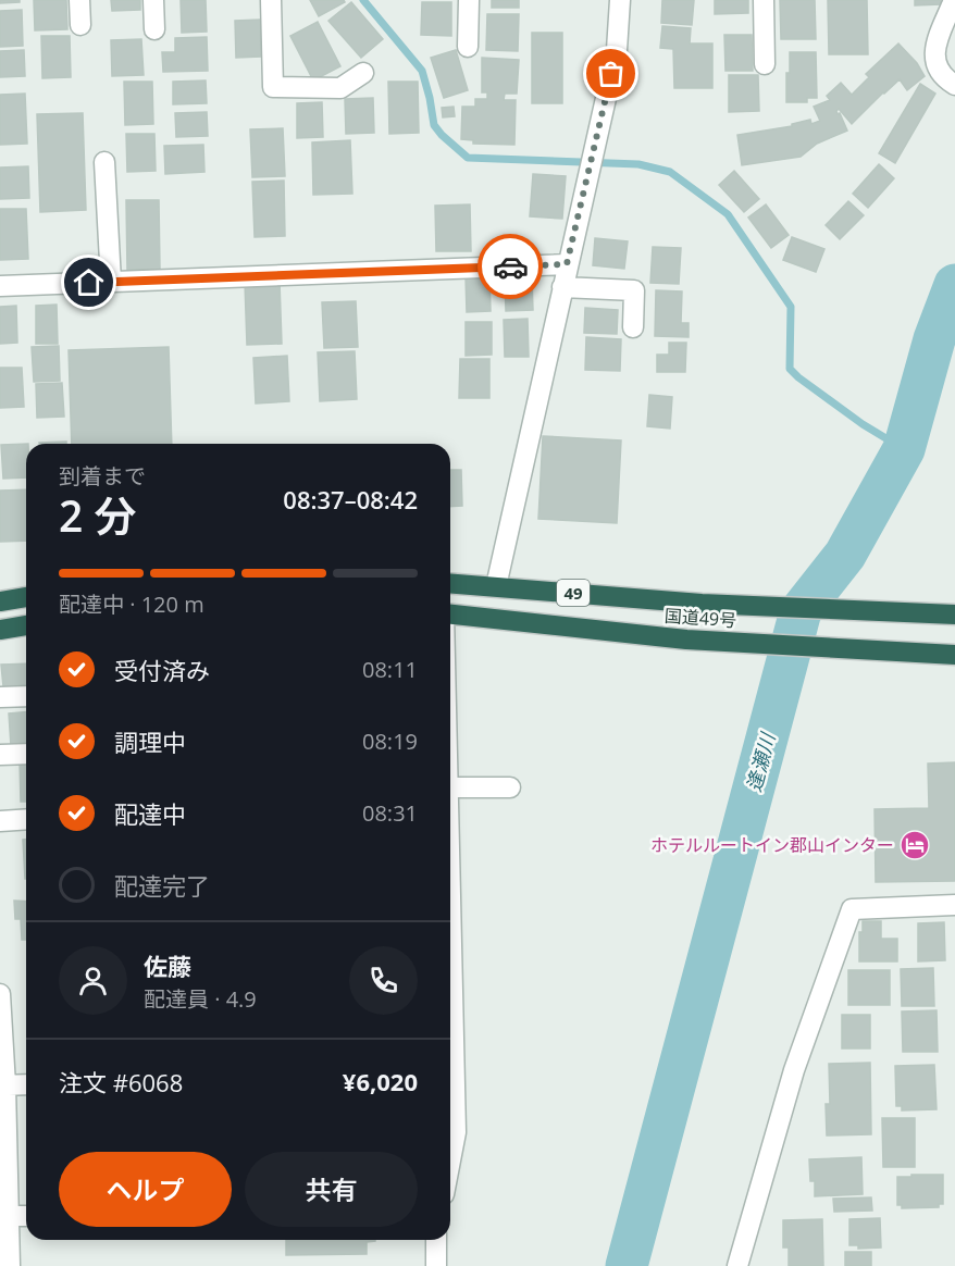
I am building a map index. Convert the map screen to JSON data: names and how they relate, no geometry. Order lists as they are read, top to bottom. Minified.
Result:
{"streets":{"highway":["49","国道49号"]},"water":["逢瀬川"],"places":{"hotel":["ホテルルートイン郡山インター"]},"page":{"heading":["2 分","到着まで","08:37–08:42"],"panel":["佐藤","配達員 · 4.9","注文 #6068","¥6,020"],"bar":"配達中 · 120 m","list":[["受付済み","08:11"],["調理中","08:19"],["配達中","08:31"],"配達完了"],"buttons":["ヘルプ","共有"]}}
